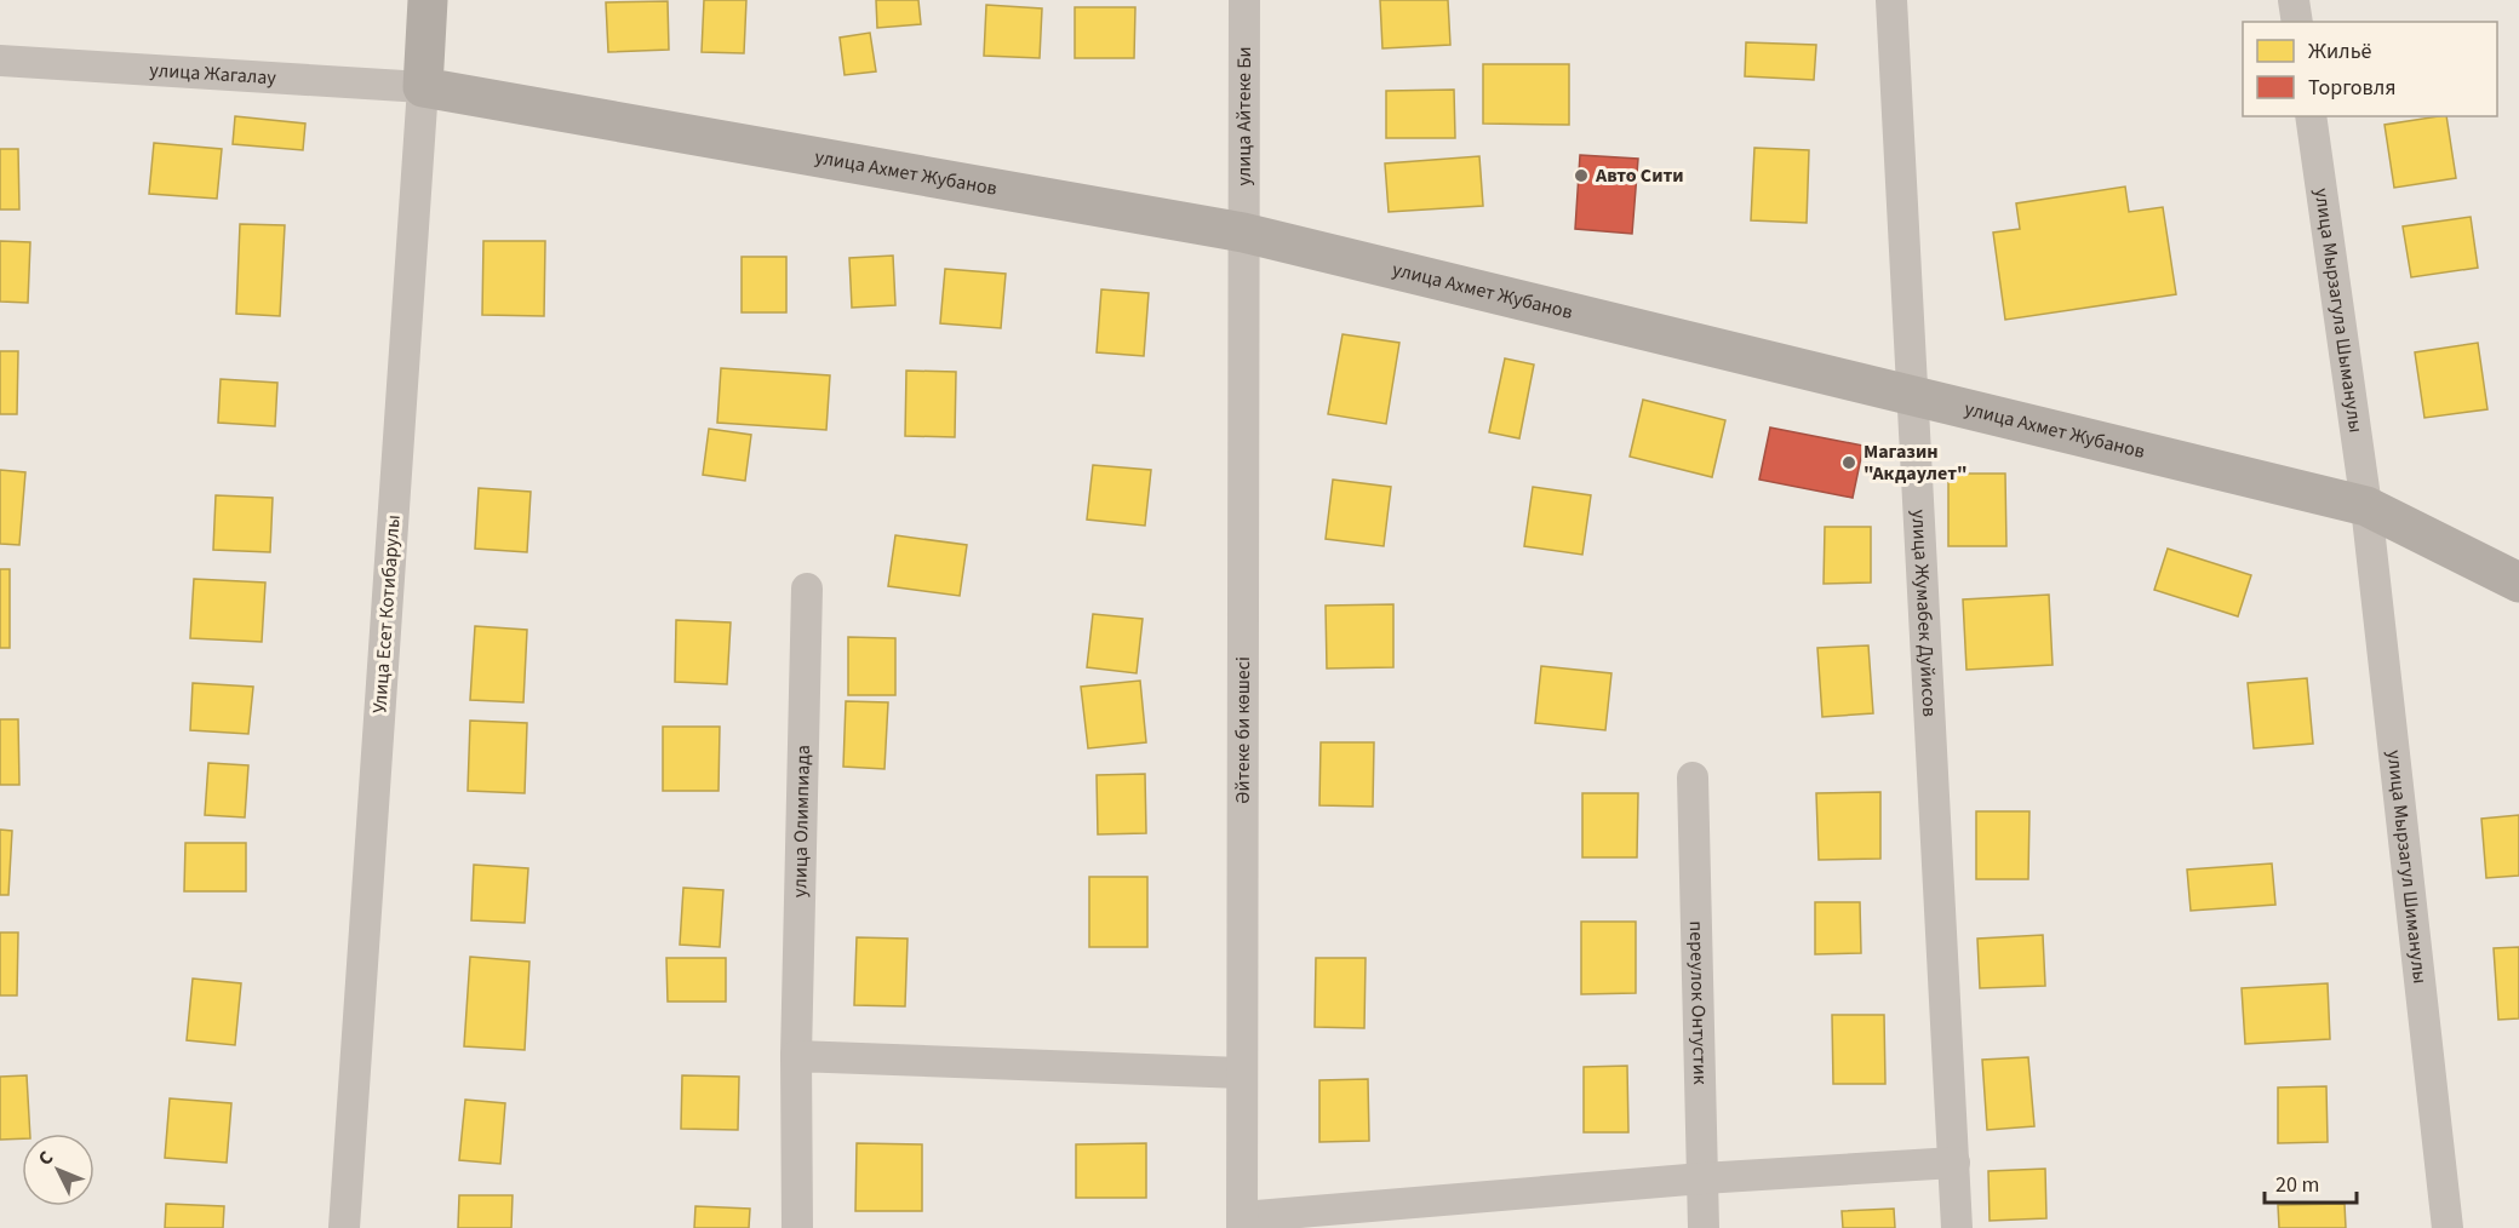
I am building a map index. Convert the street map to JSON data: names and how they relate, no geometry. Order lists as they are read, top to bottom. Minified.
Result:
{"streets":{"main road":["улица Ахмет Жубанов","Улица Есет Котибарулы"],"street":["улица Жагалау","улица Айтеке Би","улица Мырзагула Шыманулы","улица Жумабек Дуйисов","Әйтеке би көшесі","улица Олимпиада","улица Мырзагул Шиманулы","переулок Онтустик"]},"crossings":[["улица Жагалау","улица Ахмет Жубанов"],["улица Жагалау","Улица Есет Котибарулы"],["улица Айтеке Би","улица Ахмет Жубанов"],["улица Айтеке Би","Әйтеке би көшесі"],["улица Ахмет Жубанов","улица Мырзагула Шыманулы"],["улица Ахмет Жубанов","Улица Есет Котибарулы"],["улица Ахмет Жубанов","улица Жумабек Дуйисов"],["улица Ахмет Жубанов","Әйтеке би көшесі"],["улица Ахмет Жубанов","улица Мырзагул Шиманулы"],["улица Мырзагула Шыманулы","улица Мырзагул Шиманулы"]],"places":["Авто Сити","Магазин \"Акдаулет\""],"legend":["Жильё","Торговля"],"scale_bar":"20 m","north":"top left"}
